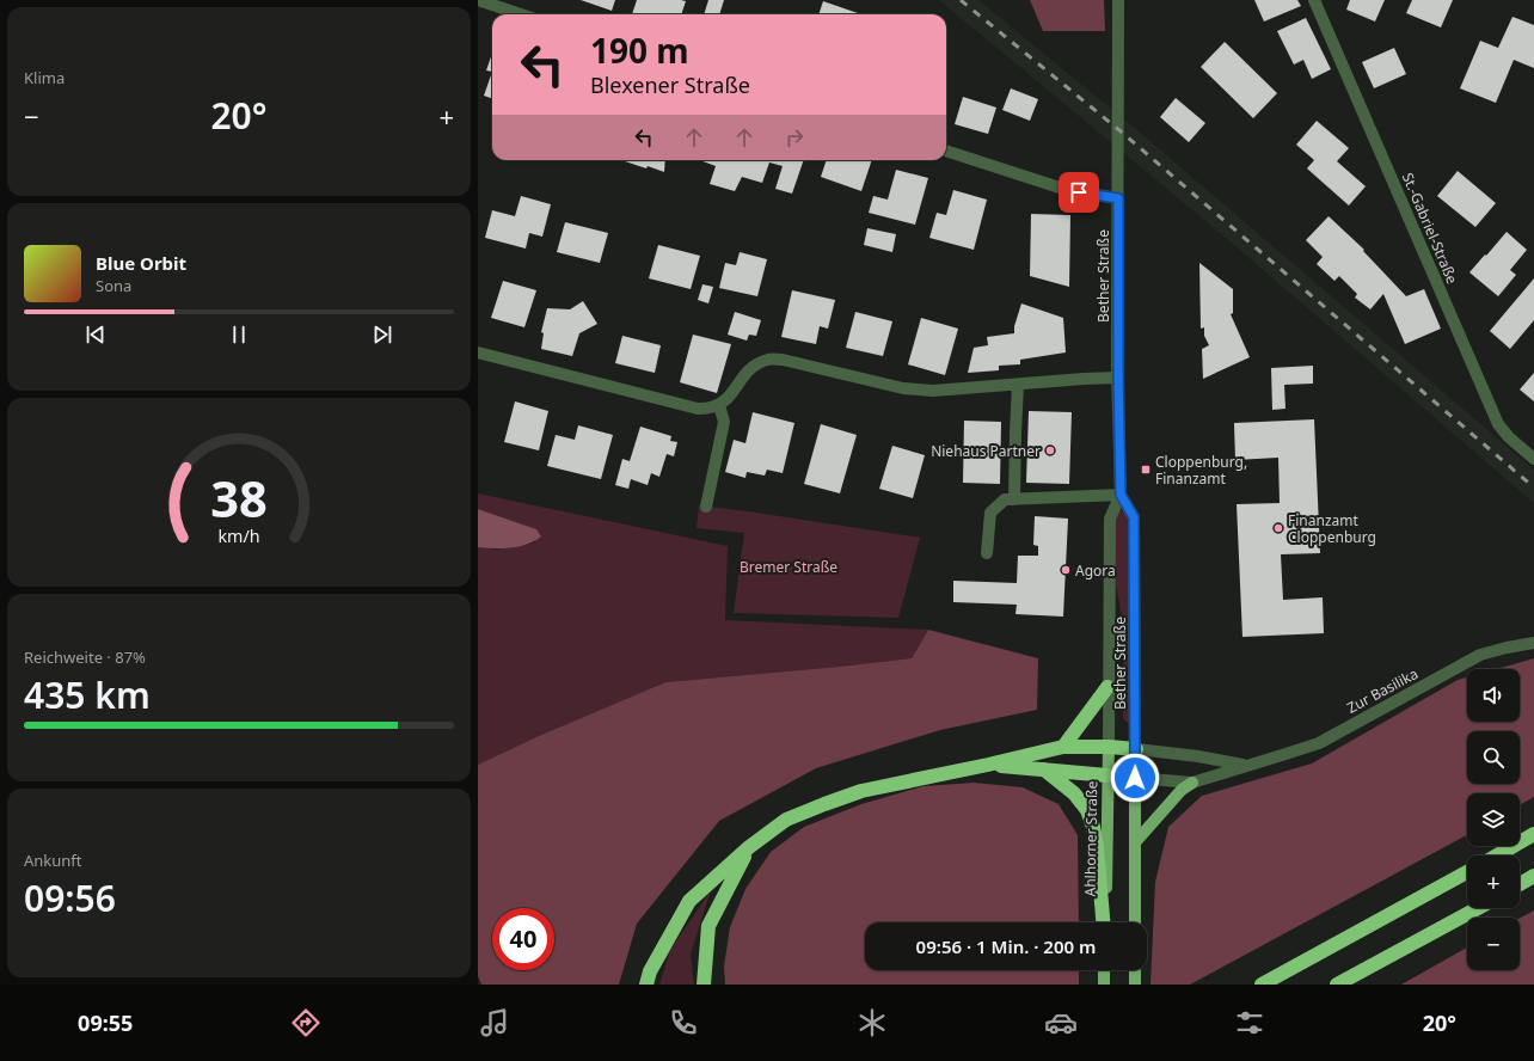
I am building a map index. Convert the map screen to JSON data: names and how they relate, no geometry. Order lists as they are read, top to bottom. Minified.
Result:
{"streets":{"main road":["Ahlhorner Straße"],"street":["St.-Gabriel-Straße","Bether Straße","Zur Basilika"]},"crossings":[["Bether Straße","Zur Basilika"],["Bether Straße","Ahlhorner Straße"],["Zur Basilika","Ahlhorner Straße"]],"parks":["Bremer Straße"],"places":{"other":["Niehaus Partner","Finanzamt Cloppenburg","Agora"],"transit":["Cloppenburg, Finanzamt"]},"page":{"tile":["Klima",["Reichweite · 87%","435 km"],["Ankunft","09:56"]],"turn":["190 m","Blexener Straße"],"heat":["−","20°","+"],"song":["Blue Orbit","Sona"],"map_buttons":["+","−"],"limit":"40","trip":"09:56 · 1 Min. · 200 m","tabs":["09:55","20°"],"gauge":["38","km/h"]}}
